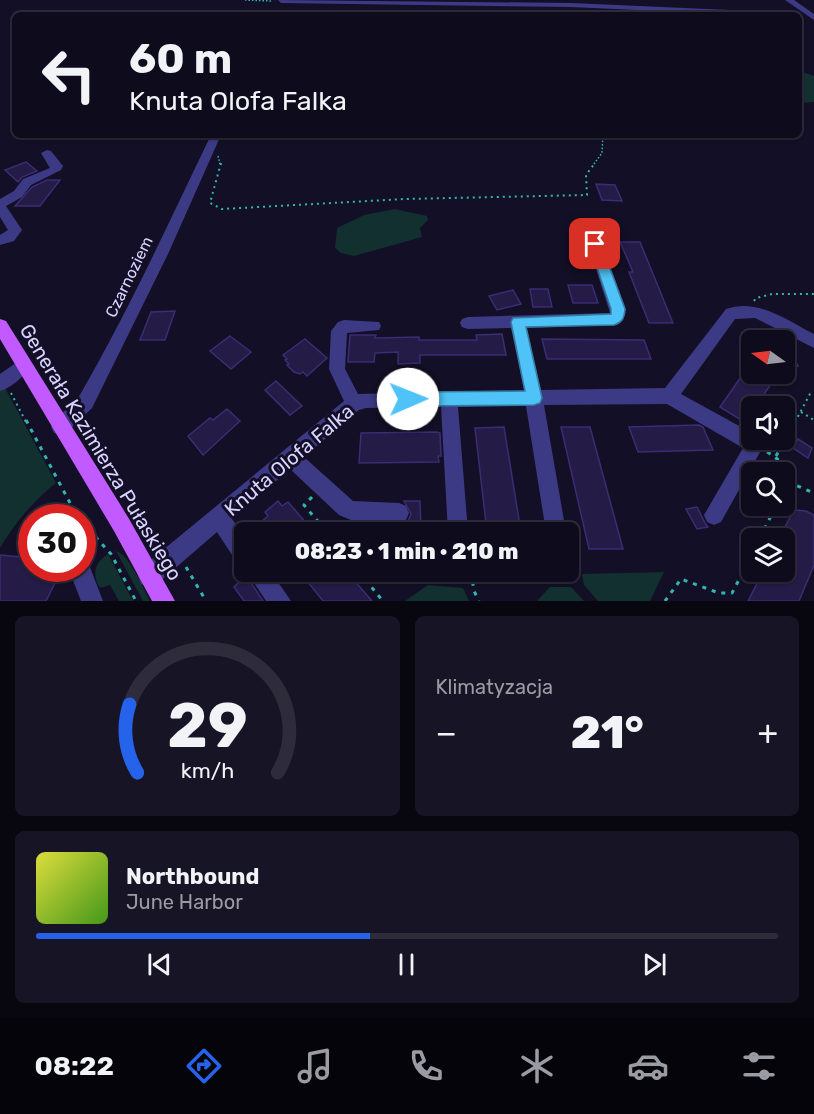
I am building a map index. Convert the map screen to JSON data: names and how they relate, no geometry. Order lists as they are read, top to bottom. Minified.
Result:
{"streets":{"main road":["Generała Kazimierza Pułaskiego"],"street":["Czarnoziem","Knuta Olofa Falka"]},"crossings":[["Czarnoziem","Generała Kazimierza Pułaskiego"],["Generała Kazimierza Pułaskiego","Knuta Olofa Falka"]],"north":"left","page":{"turn":["60 m","Knuta Olofa Falka"],"limit":"30","trip":"08:23 · 1 min · 210 m","tile":"Klimatyzacja","heat":["−","21°","+"],"song":["Northbound","June Harbor"],"tabs":"08:22","gauge":["29","km/h"]}}
